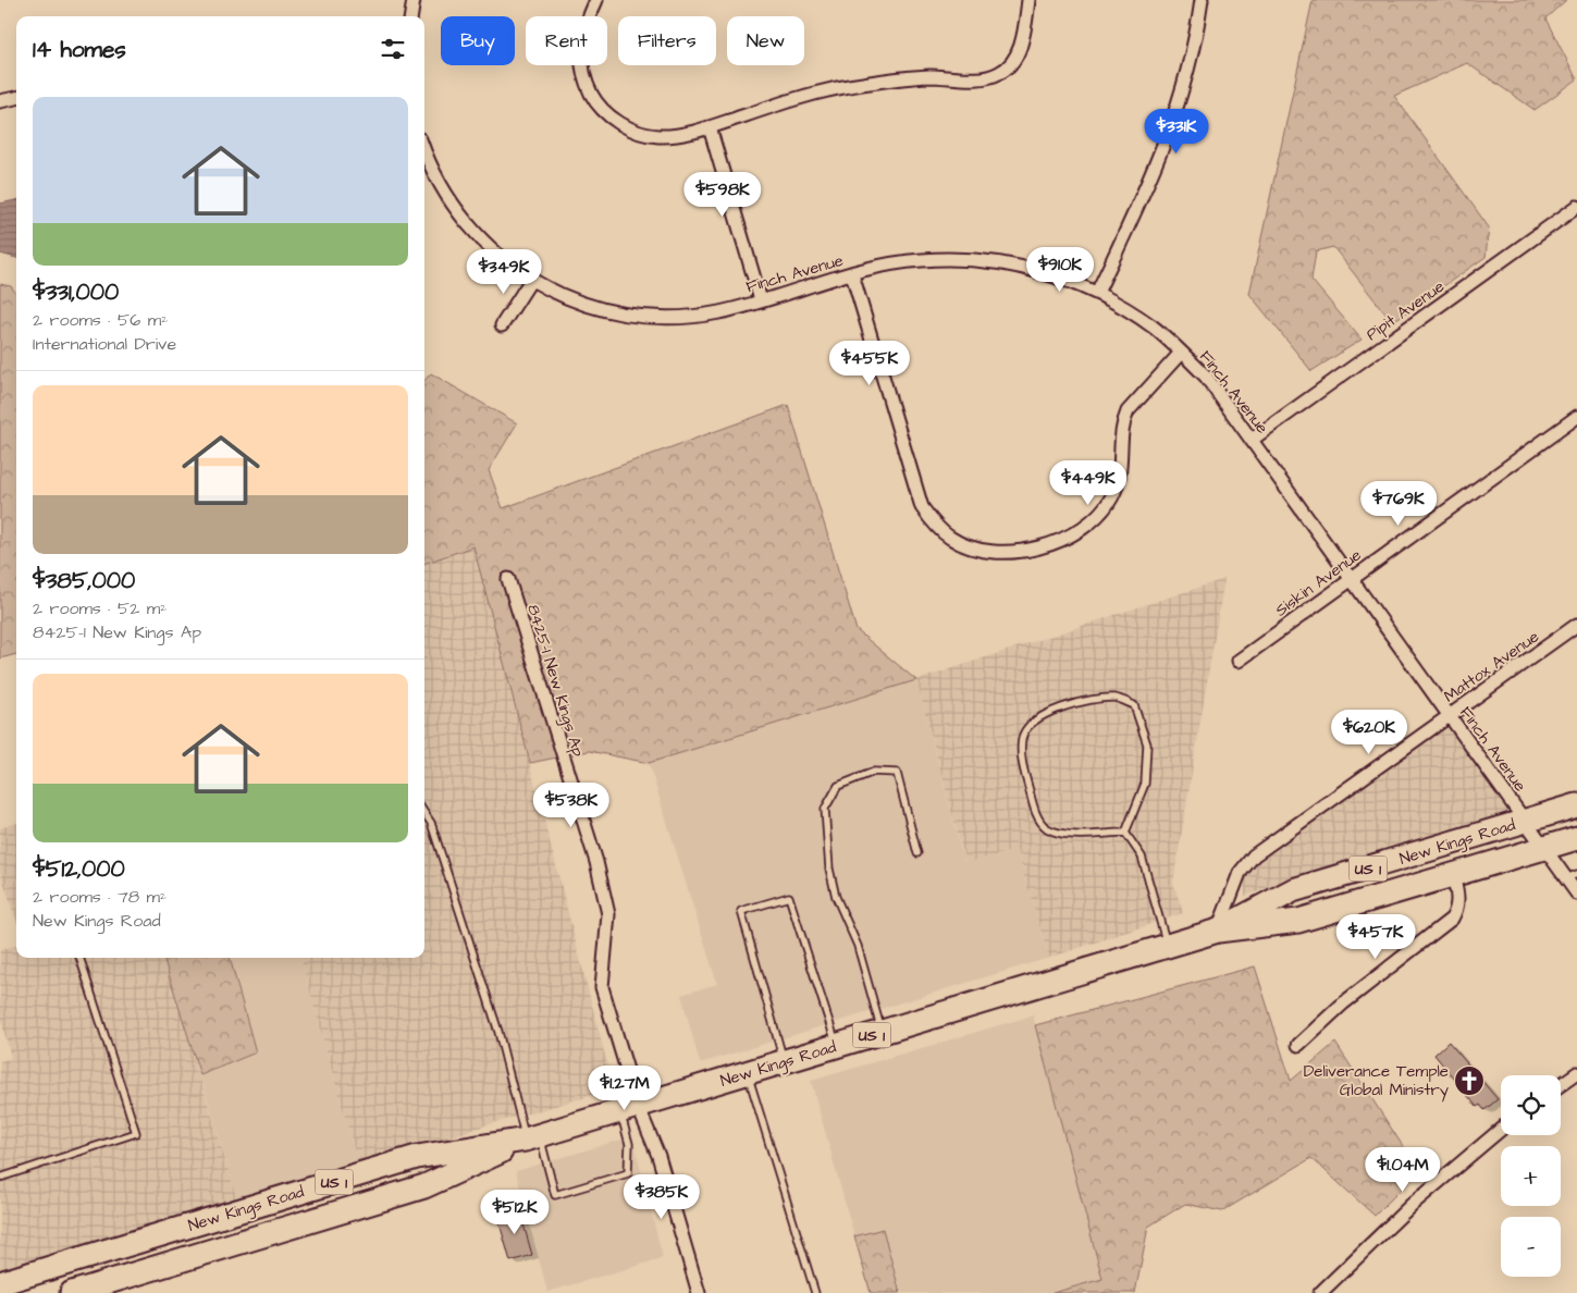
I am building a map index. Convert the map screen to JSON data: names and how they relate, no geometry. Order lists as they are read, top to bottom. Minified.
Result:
{"streets":{"highway":["New Kings Road","US 1"],"street":["Finch Avenue","Pipit Avenue","Siskin Avenue","Mattox Avenue","8425-1 New Kings Ap"]},"crossings":[["Finch Avenue","Pipit Avenue"],["Finch Avenue","Siskin Avenue"],["Finch Avenue","Mattox Avenue"],["Finch Avenue","New Kings Road"],["Mattox Avenue","New Kings Road"],["8425-1 New Kings Ap","New Kings Road"]],"places":{"church":["Deliverance Temple Global Ministry"]},"page":{"chip":["Buy","Rent","Filters","New"],"heading":"14 homes","list":[{"name":"$331,000","note":"2 rooms · 56 m² · International Drive"},{"name":"$385,000","note":"2 rooms · 52 m² · 8425-1 New Kings Ap"},{"name":"$512,000","note":"2 rooms · 78 m² · New Kings Road"}],"price":["$331K","$598K","$910K","$349K","$455K","$449K","$769K","$620K","$538K","$457K","$1.27M","$1.04M","$385K","$512K"],"map_buttons":["+","−"]}}
